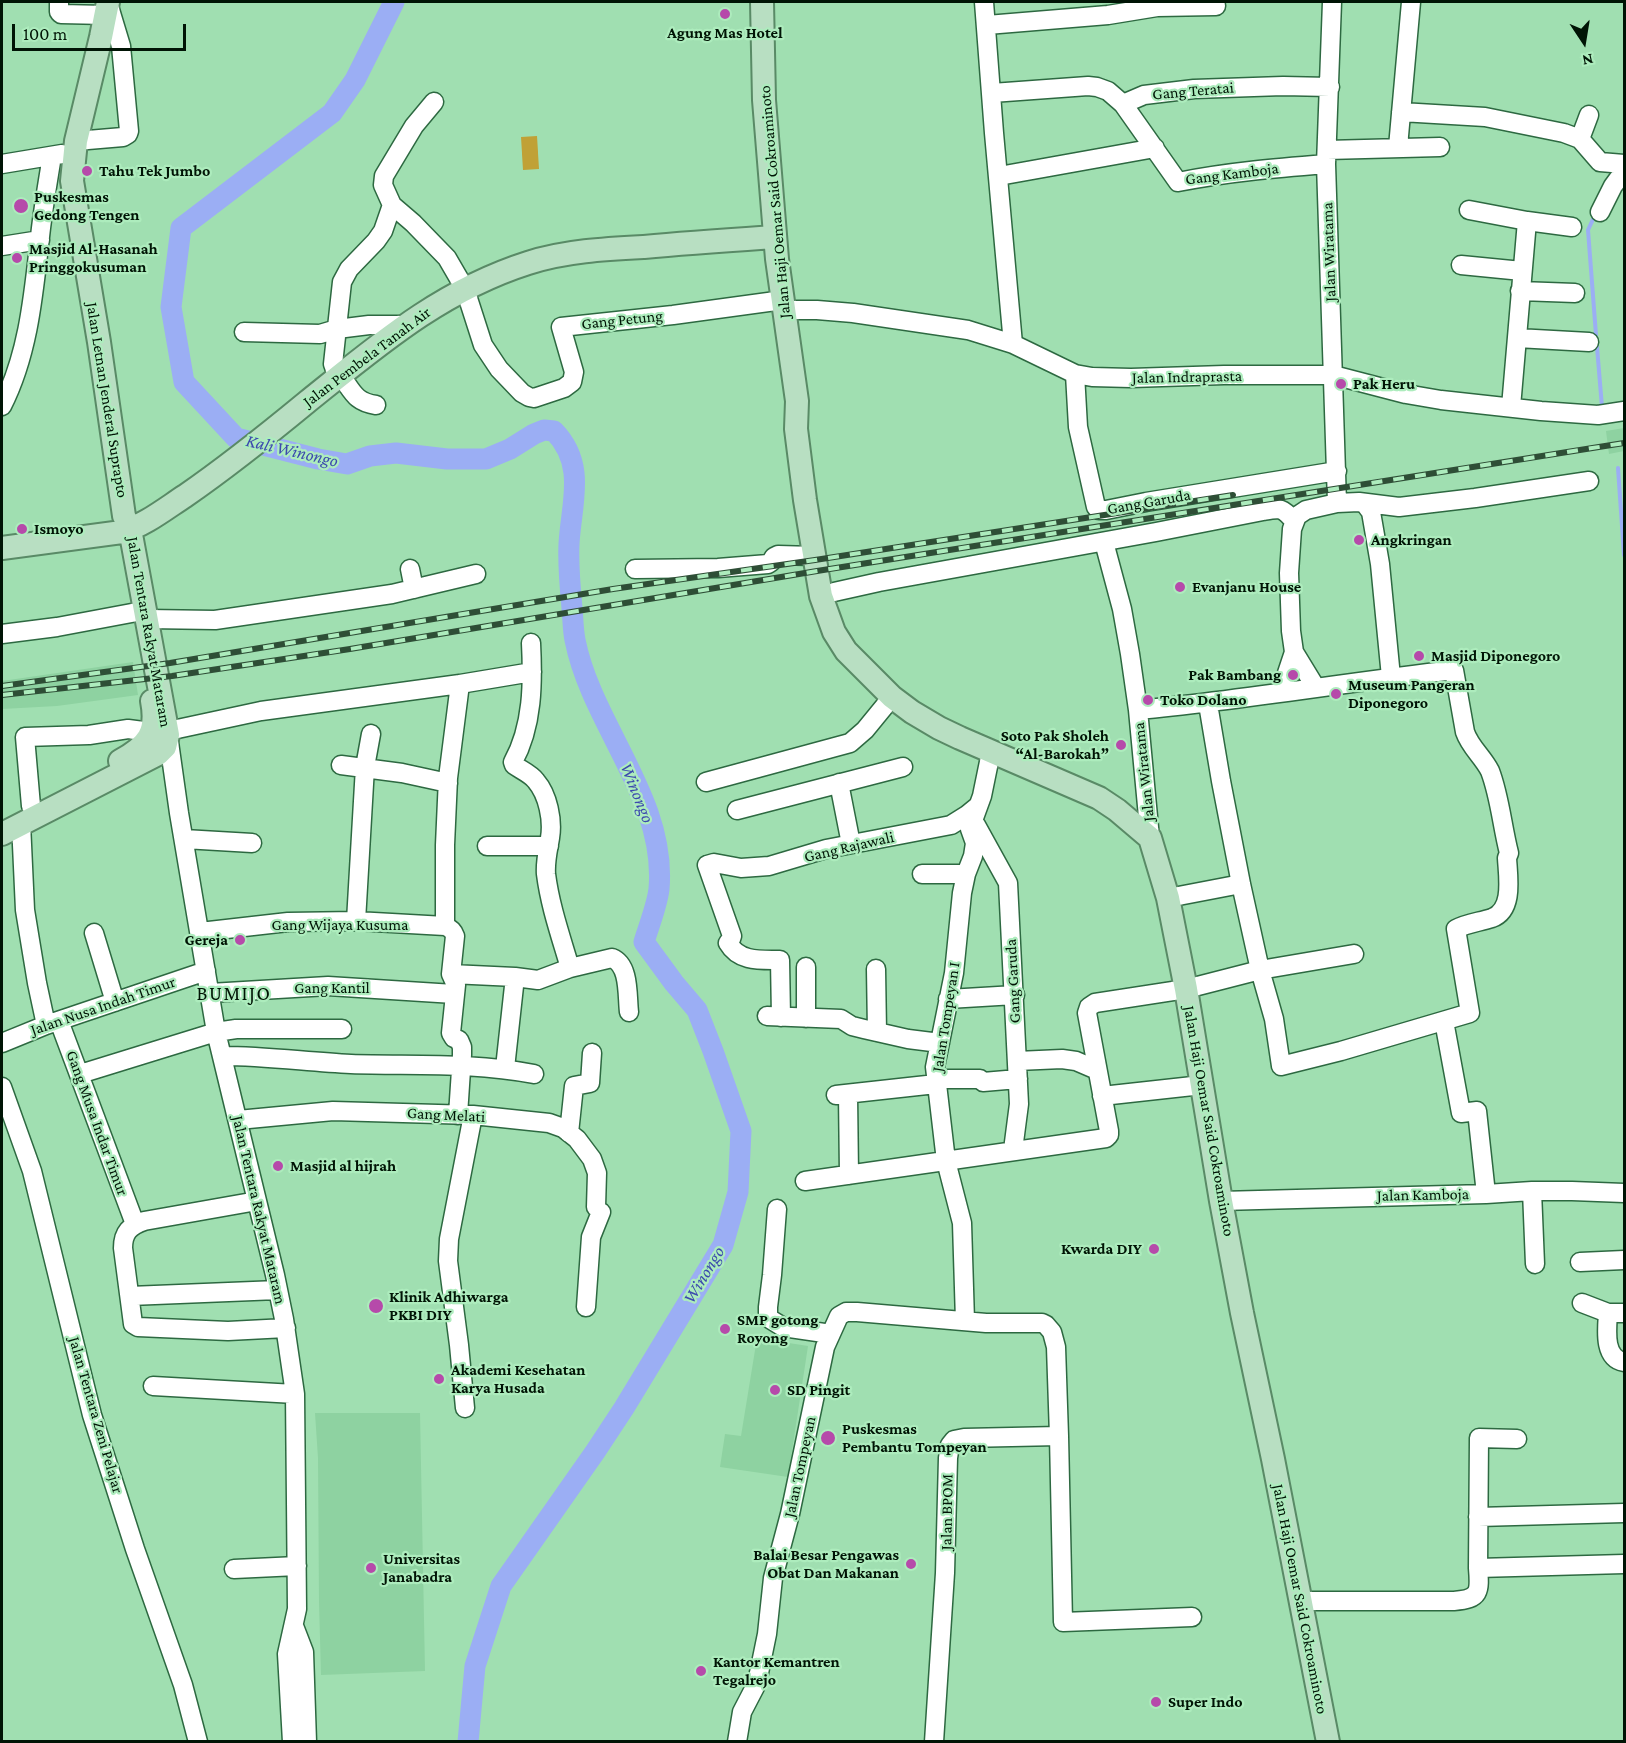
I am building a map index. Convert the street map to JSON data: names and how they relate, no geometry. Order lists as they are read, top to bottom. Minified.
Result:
{"streets":{"main road":["Jalan Haji Oemar Said Cokroaminoto","Jalan Pembela Tanah Air","Jalan Letnan Jenderal Suprapto","Jalan Tentara Rakyat Mataram"],"street":["Gang Teratai","Gang Kamboja","Jalan Wiratama","Gang Petung","Jalan Indraprasta","Gang Garuda","Gang Rajawali","Gang Wijaya Kusuma","Gang Kantil","Jalan Nusa Indah Timur","Jalan Tompeyan I","Gang Melati","Gang Musa Indar Timur","Jalan Kamboja","Jalan Tentara Zeni Pelajar","Jalan Tompeyan","Jalan BPOM"]},"crossings":[["Gang Teratai","Gang Kamboja"],["Gang Teratai","Jalan Wiratama"],["Gang Kamboja","Jalan Wiratama"],["Jalan Haji Oemar Said Cokroaminoto","Jalan Wiratama"],["Jalan Haji Oemar Said Cokroaminoto","Gang Petung"],["Jalan Haji Oemar Said Cokroaminoto","Jalan Pembela Tanah Air"],["Jalan Haji Oemar Said Cokroaminoto","Jalan Indraprasta"],["Jalan Haji Oemar Said Cokroaminoto","Jalan Tompeyan I"],["Jalan Haji Oemar Said Cokroaminoto","Jalan Kamboja"],["Jalan Wiratama","Jalan Indraprasta"],["Jalan Wiratama","Gang Garuda"],["Gang Petung","Jalan Pembela Tanah Air"],["Gang Petung","Jalan Indraprasta"],["Jalan Pembela Tanah Air","Jalan Letnan Jenderal Suprapto"],["Jalan Pembela Tanah Air","Jalan Tentara Rakyat Mataram"],["Jalan Indraprasta","Gang Garuda"],["Jalan Letnan Jenderal Suprapto","Jalan Tentara Rakyat Mataram"],["Gang Garuda","Gang Rajawali"],["Gang Garuda","Jalan Tompeyan I"],["Jalan Tentara Rakyat Mataram","Gang Wijaya Kusuma"],["Jalan Tentara Rakyat Mataram","Gang Kantil"],["Jalan Tentara Rakyat Mataram","Jalan Nusa Indah Timur"],["Jalan Tentara Rakyat Mataram","Gang Melati"],["Jalan Tentara Rakyat Mataram","Gang Musa Indar Timur"],["Gang Rajawali","Jalan Tompeyan I"],["Jalan Nusa Indah Timur","Gang Musa Indar Timur"],["Jalan Tompeyan I","Jalan Tompeyan"]],"districts":["BUMIJO"],"water":["Kali Winongo","Winongo"],"places":["Agung Mas Hotel","Tahu Tek Jumbo","Puskesmas Gedong Tengen","Masjid Al-Hasanah Pringgokusuman","Pak Heru","Ismoyo","Angkringan","Evanjanu House","Masjid Diponegoro","Pak Bambang","Museum Pangeran Diponegoro","Toko Dolano","Soto Pak Sholeh “Al-Barokah”","Gereja","Masjid al hijrah","Kwarda DIY","Klinik Adhiwarga PKBI DIY","SMP gotong Royong","Akademi Kesehatan Karya Husada","SD Pingit","Puskesmas Pembantu Tompeyan","Balai Besar Pengawas Obat Dan Makanan","Universitas Janabadra","Kantor Kemantren Tegalrejo","Super Indo"],"scale_bar":"100 m","north":"bottom"}
